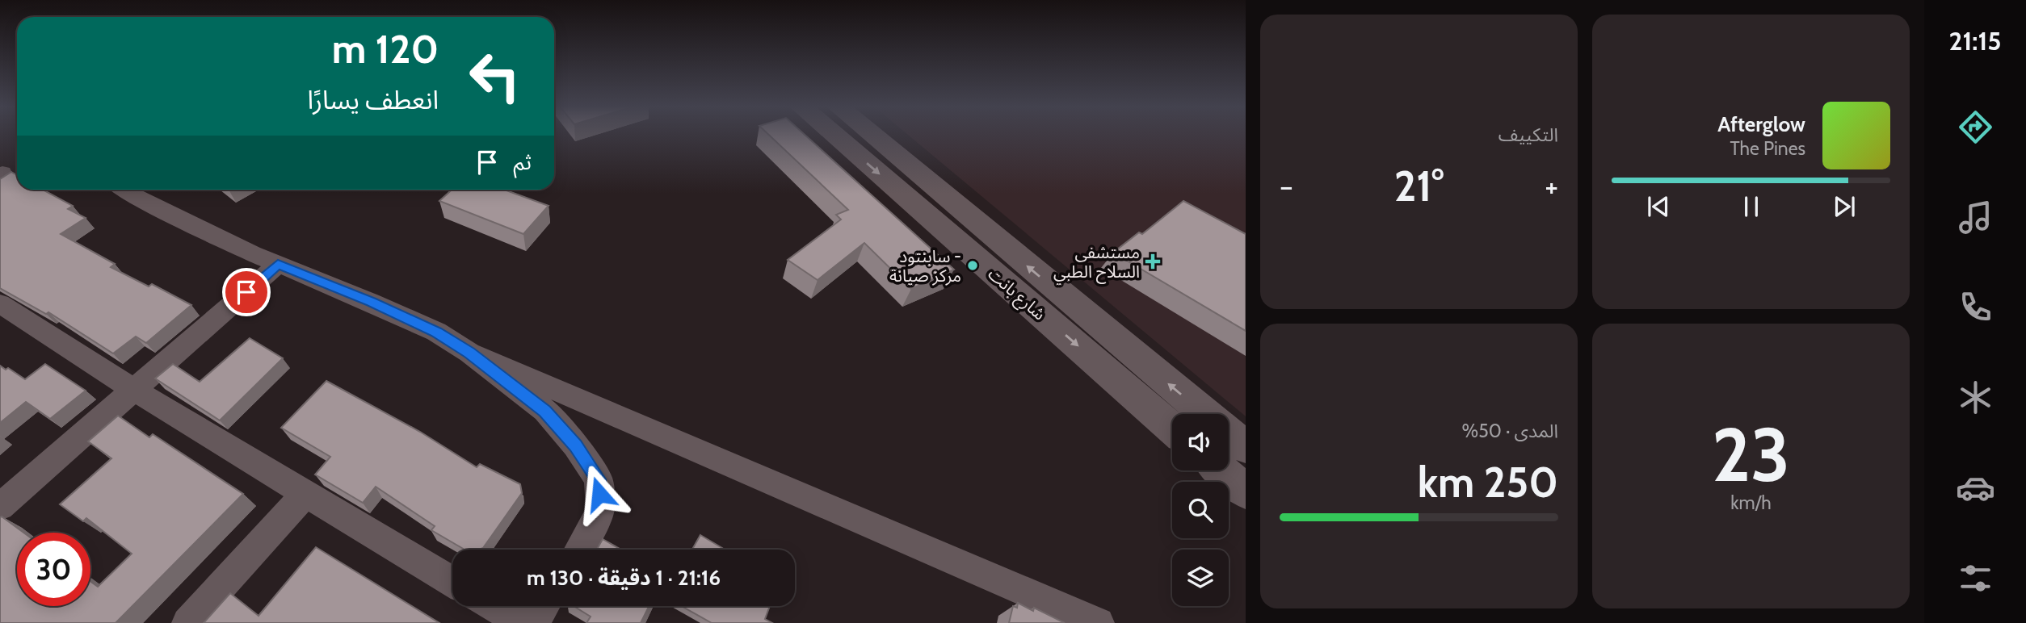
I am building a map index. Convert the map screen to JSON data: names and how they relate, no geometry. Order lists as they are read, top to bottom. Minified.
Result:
{"streets":{"main road":["شارع بانت"]},"places":{"health":["مستشفى السلاح الطبي"],"other":["سابنتود - مركز صيانة"]},"page":{"tabs":"21:15","tile":["التكييف",["23","km/h"],["المدى · 50%","250 km"]],"turn":["120 m","انعطف يسارًا"],"song":["Afterglow","The Pines"],"then":"ثم","heat":["−","21°","+"],"limit":"30","trip":"21:16 · 1 دقيقة · 130 m"}}
